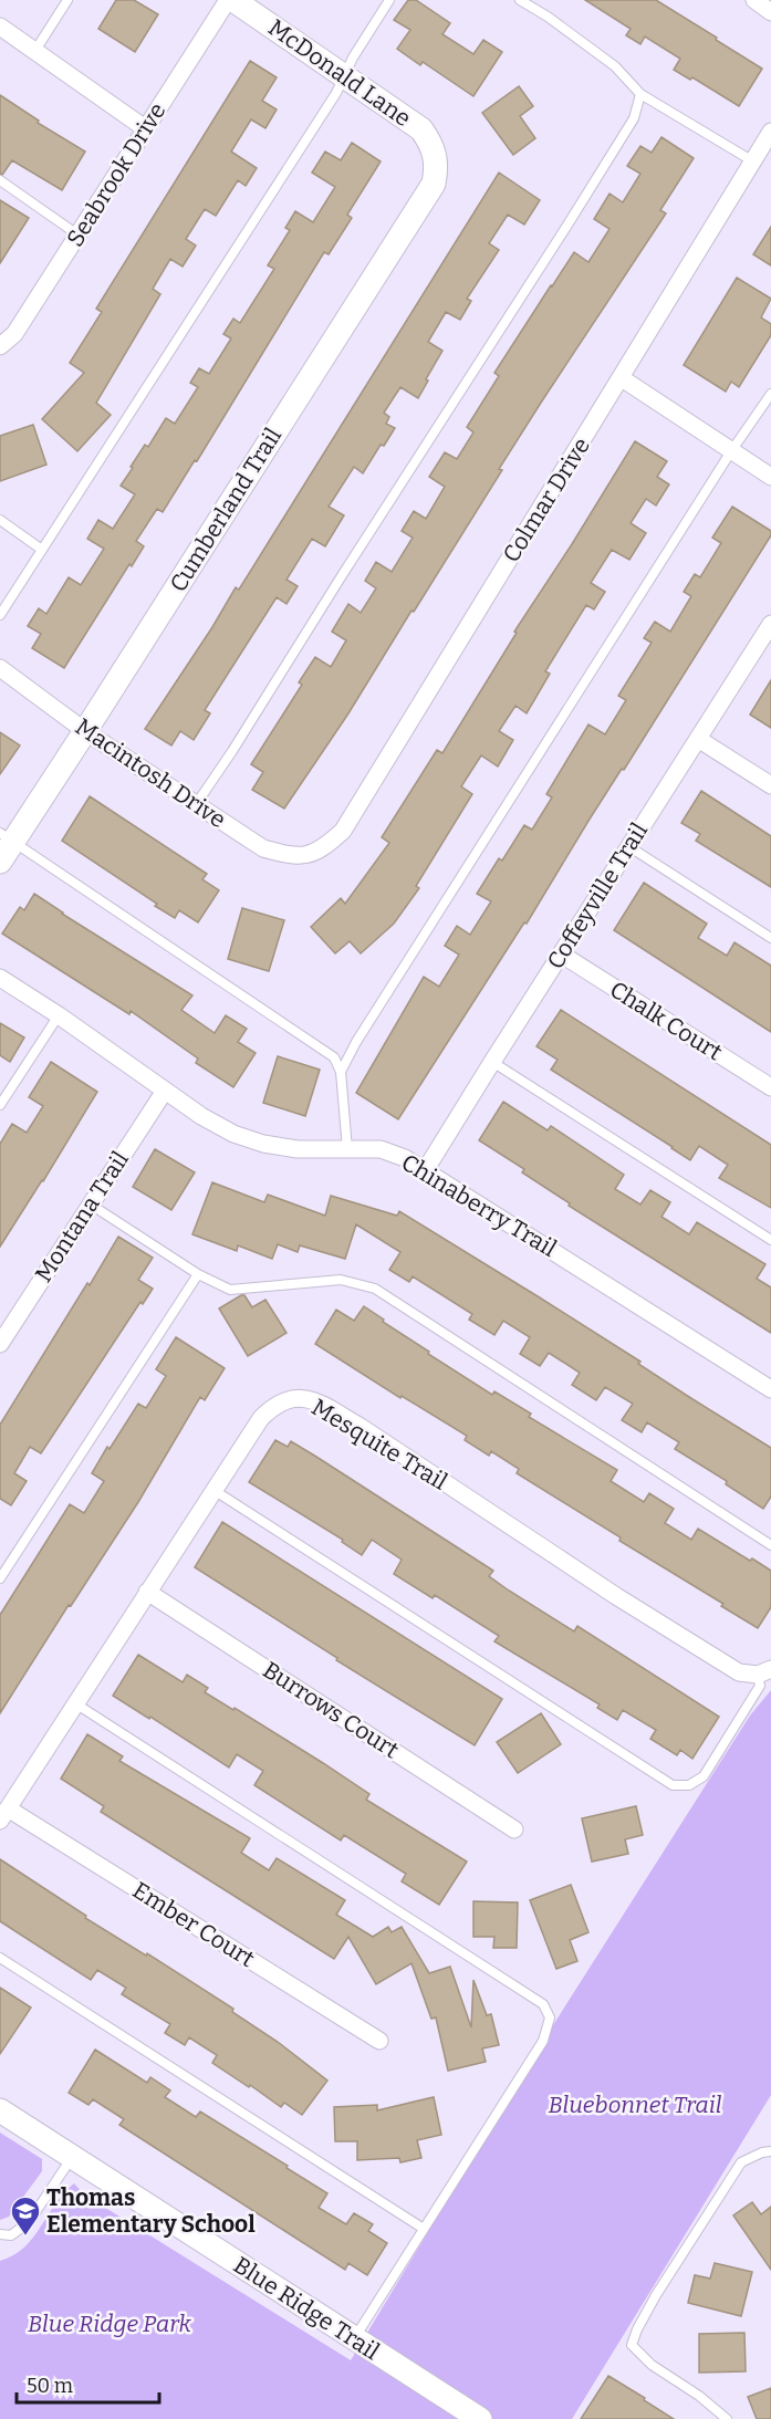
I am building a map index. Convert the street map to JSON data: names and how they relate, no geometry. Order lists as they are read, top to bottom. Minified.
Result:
{"streets":{"street":["McDonald Lane","Seabrook Drive","Colmar Drive","Cumberland Trail","Macintosh Drive","Coffeyville Trail","Chalk Court","Chinaberry Trail","Montana Trail","Mesquite Trail","Burrows Court","Ember Court","Blue Ridge Trail"]},"crossings":[["McDonald Lane","Cumberland Trail"],["Colmar Drive","Macintosh Drive"],["Cumberland Trail","Macintosh Drive"],["Coffeyville Trail","Chalk Court"],["Coffeyville Trail","Chinaberry Trail"],["Chinaberry Trail","Montana Trail"],["Mesquite Trail","Burrows Court"],["Mesquite Trail","Ember Court"]],"parks":["Bluebonnet Trail","Blue Ridge Park"],"places":{"school or university":["Thomas Elementary School"]},"scale_bar":"50 m"}
